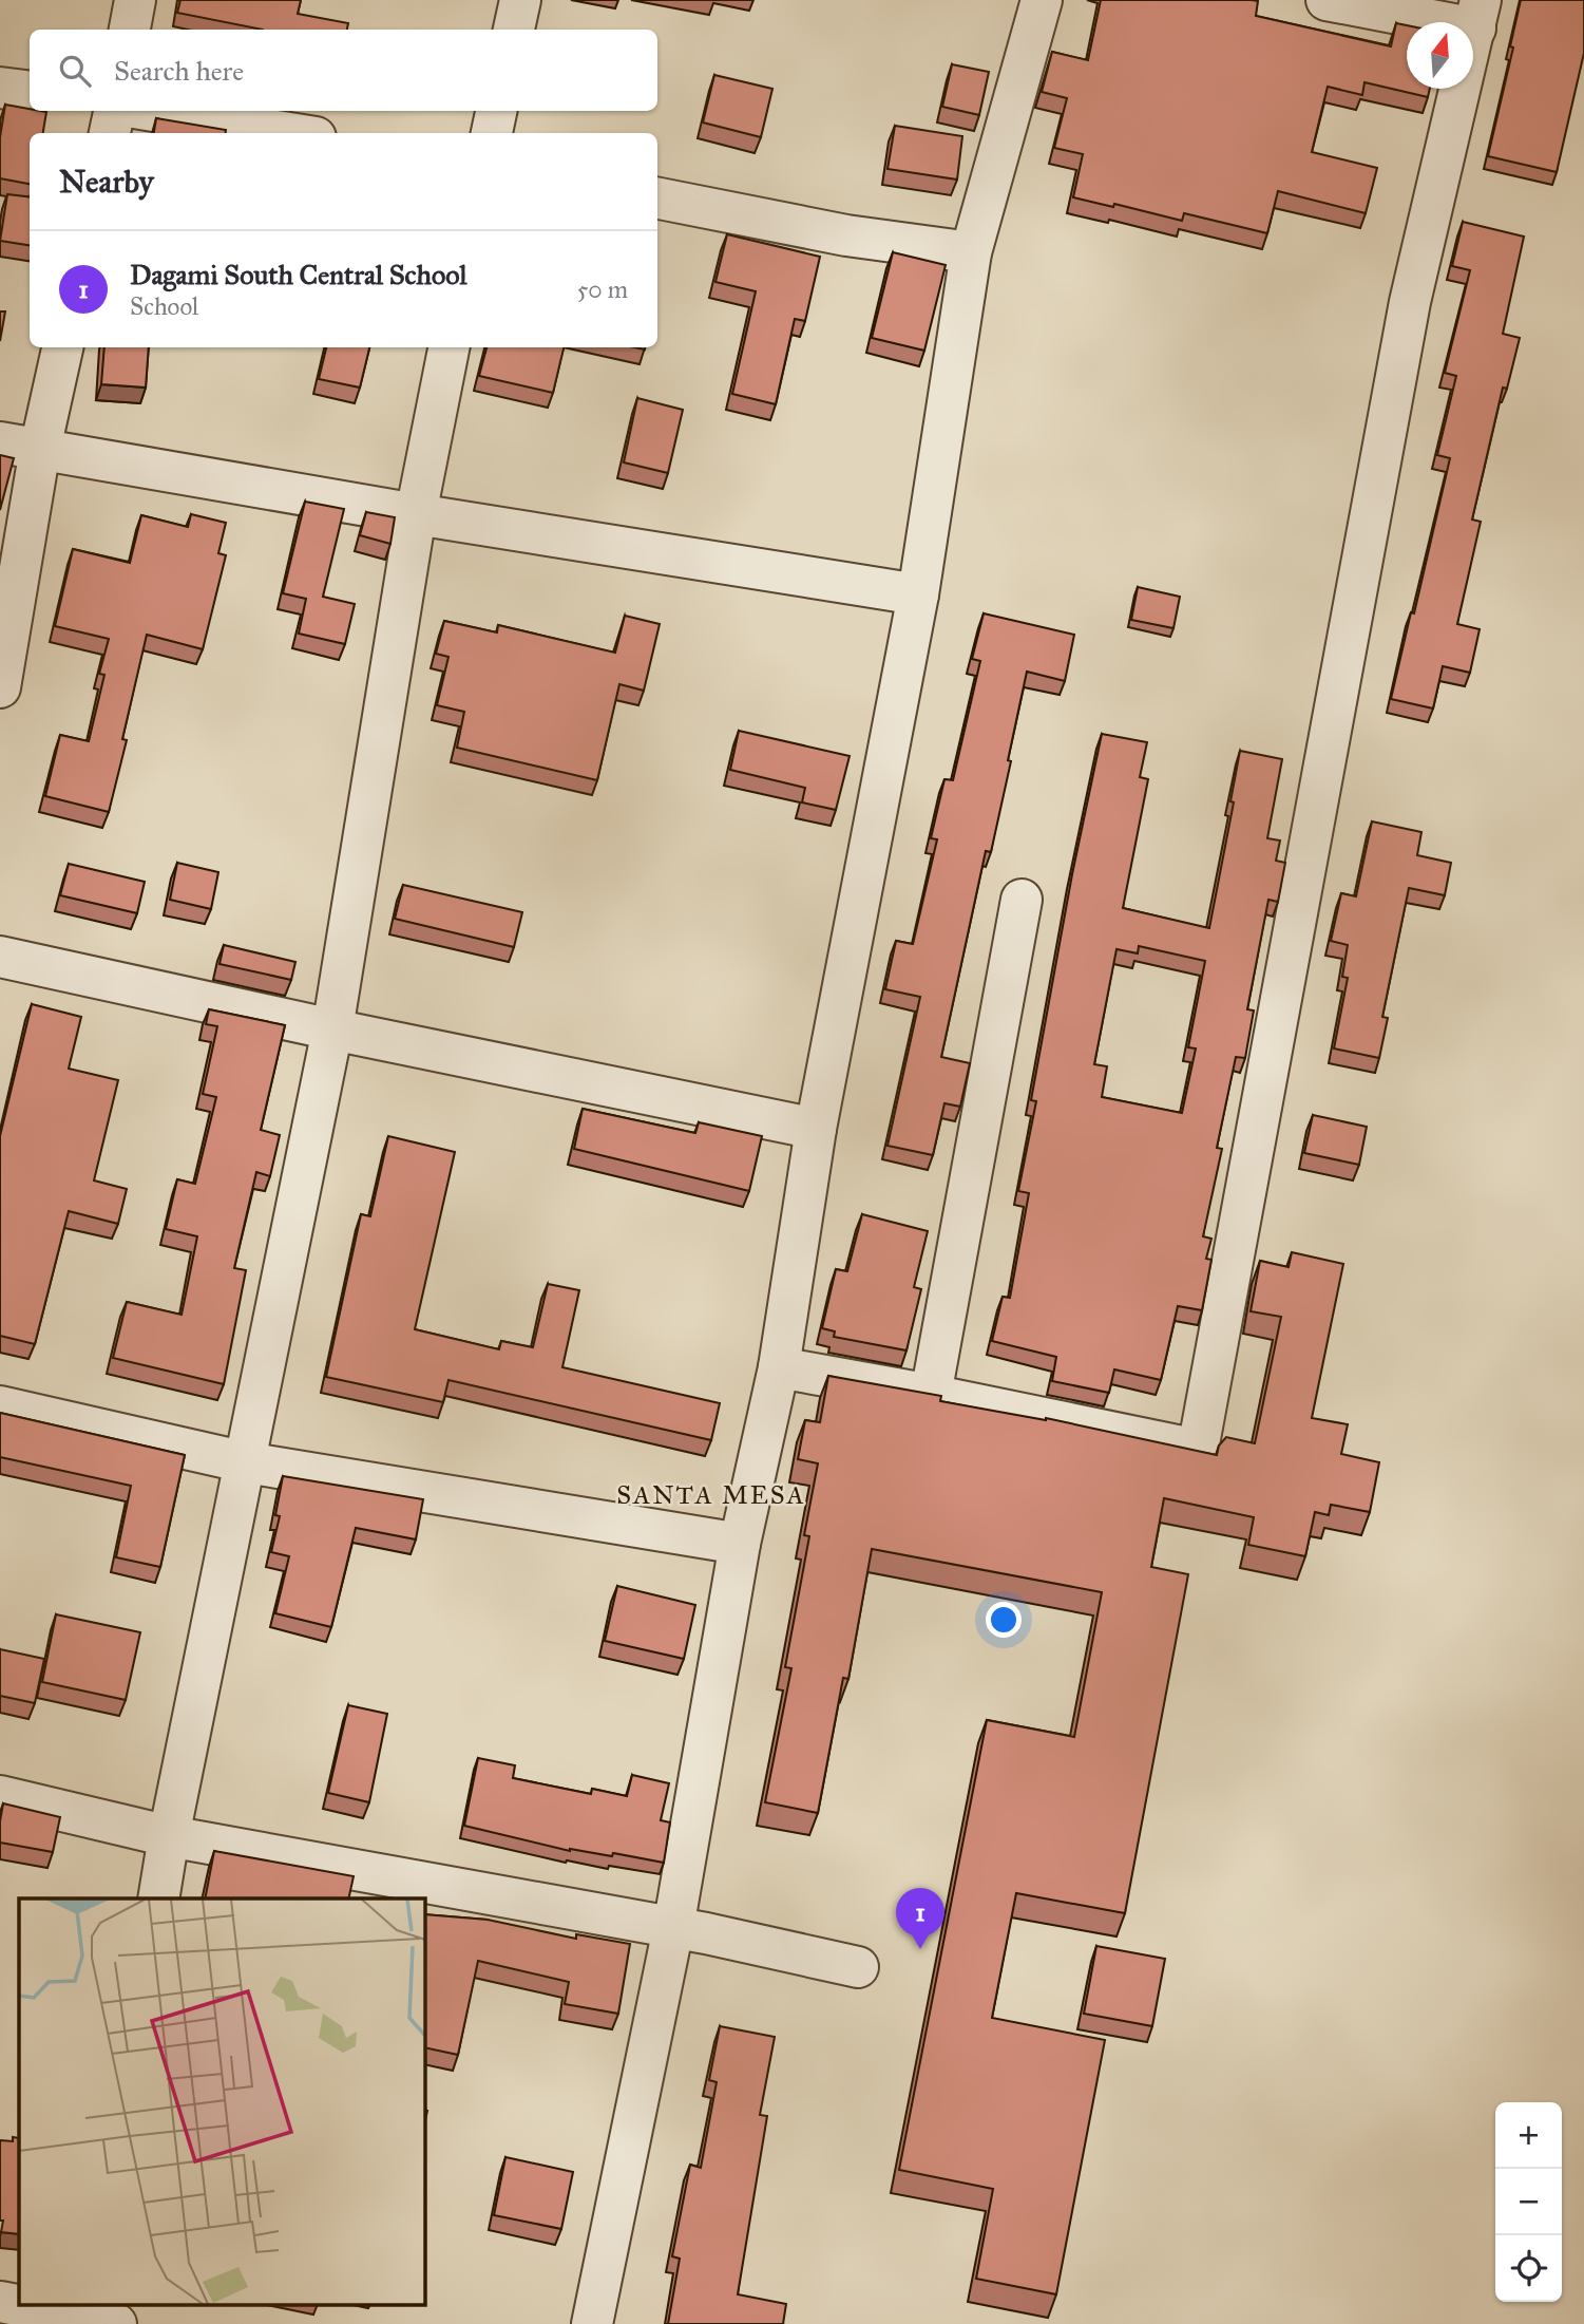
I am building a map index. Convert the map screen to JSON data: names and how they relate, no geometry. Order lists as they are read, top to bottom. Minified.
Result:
{"districts":["SANTA MESA"],"north":"top","page":{"search":"Search here","heading":"Nearby","list":[{"mark":"1","name":"Dagami South Central School","note":"School","value":"50 m"}],"pins":"1","map_buttons":["+","−"]}}
